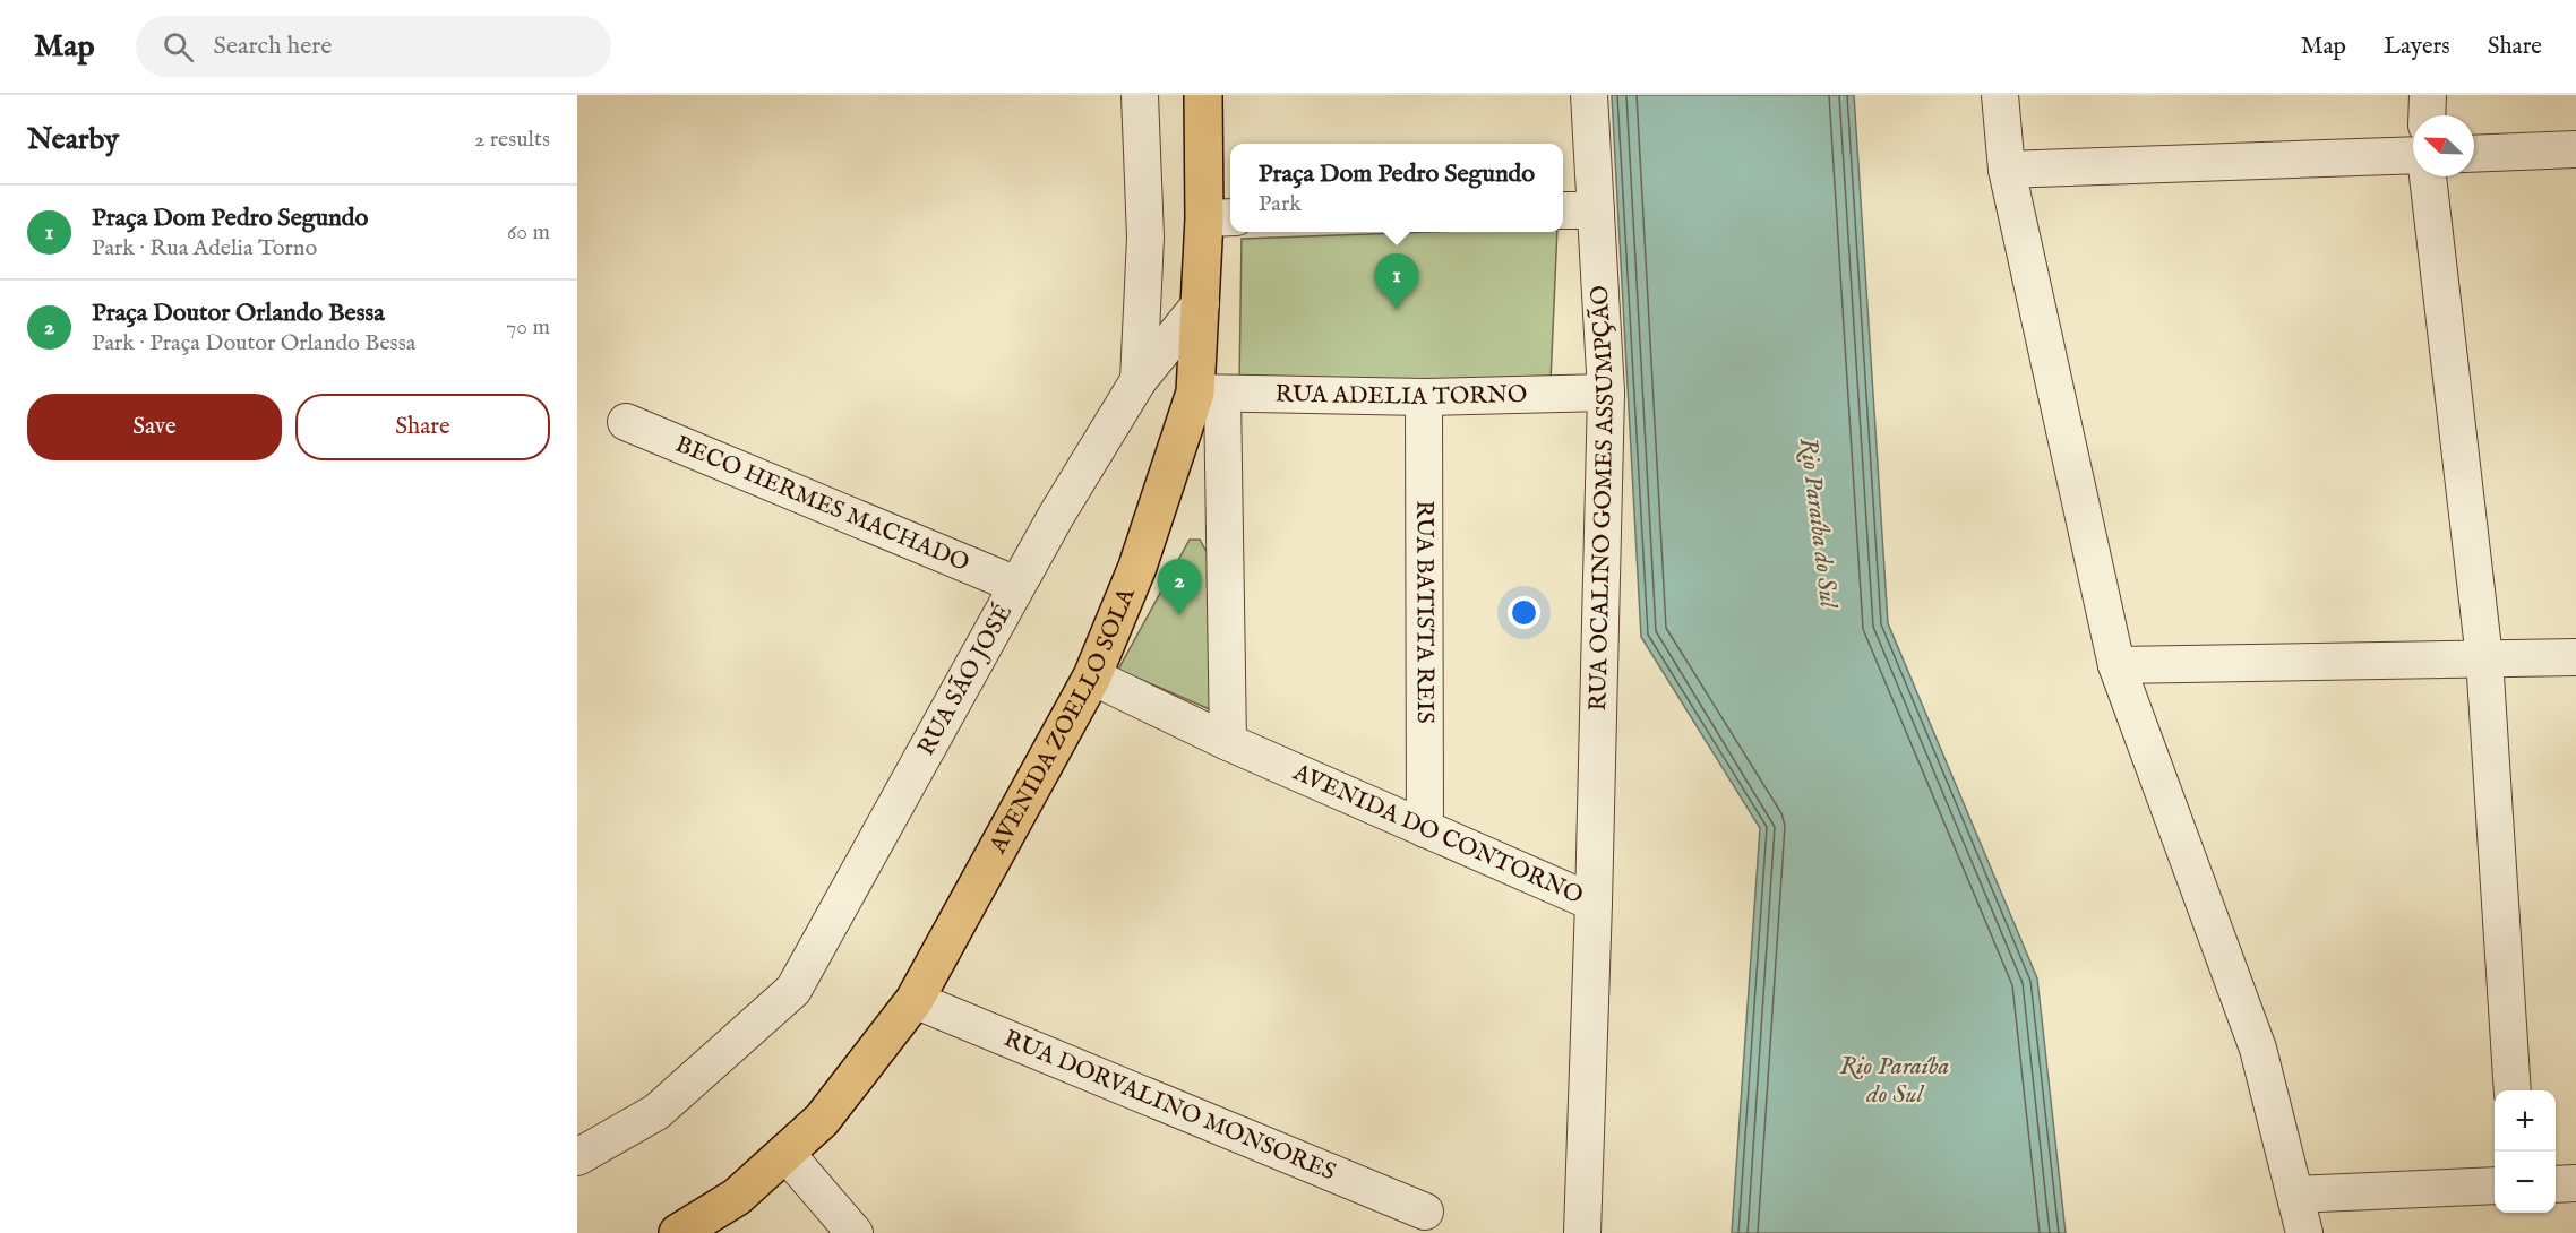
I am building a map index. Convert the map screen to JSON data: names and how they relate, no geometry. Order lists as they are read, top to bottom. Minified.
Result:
{"streets":{"main road":["AVENIDA ZOELLO SOLA"],"street":["RUA ADELIA TORNO","RUA OCALINO GOMES ASSUMPÇÃO","BECO HERMES MACHADO","RUA BATISTA REIS","RUA SÃO JOSÉ","AVENIDA DO CONTORNO","RUA DORVALINO MONSORES"]},"crossings":[["RUA ADELIA TORNO","RUA OCALINO GOMES ASSUMPÇÃO"],["RUA ADELIA TORNO","RUA BATISTA REIS"],["RUA ADELIA TORNO","AVENIDA ZOELLO SOLA"],["RUA OCALINO GOMES ASSUMPÇÃO","AVENIDA DO CONTORNO"],["BECO HERMES MACHADO","RUA SÃO JOSÉ"],["RUA BATISTA REIS","AVENIDA DO CONTORNO"],["AVENIDA ZOELLO SOLA","AVENIDA DO CONTORNO"],["AVENIDA ZOELLO SOLA","RUA DORVALINO MONSORES"]],"water":["Rio Paraíba do Sul"],"north":"top left","page":{"header":"Map","search":"Search here","nav":["Map","Layers","Share"],"heading":["Nearby","2 results"],"popup":["Praça Dom Pedro Segundo","Park"],"list":[{"mark":"1","name":"Praça Dom Pedro Segundo","note":"Park · Rua Adelia Torno","value":"60 m"},{"mark":"2","name":"Praça Doutor Orlando Bessa","note":"Park · Praça Doutor Orlando Bessa","value":"70 m"}],"pins":["1","2"],"buttons":["Save","Share"],"map_buttons":["+","−"]}}
